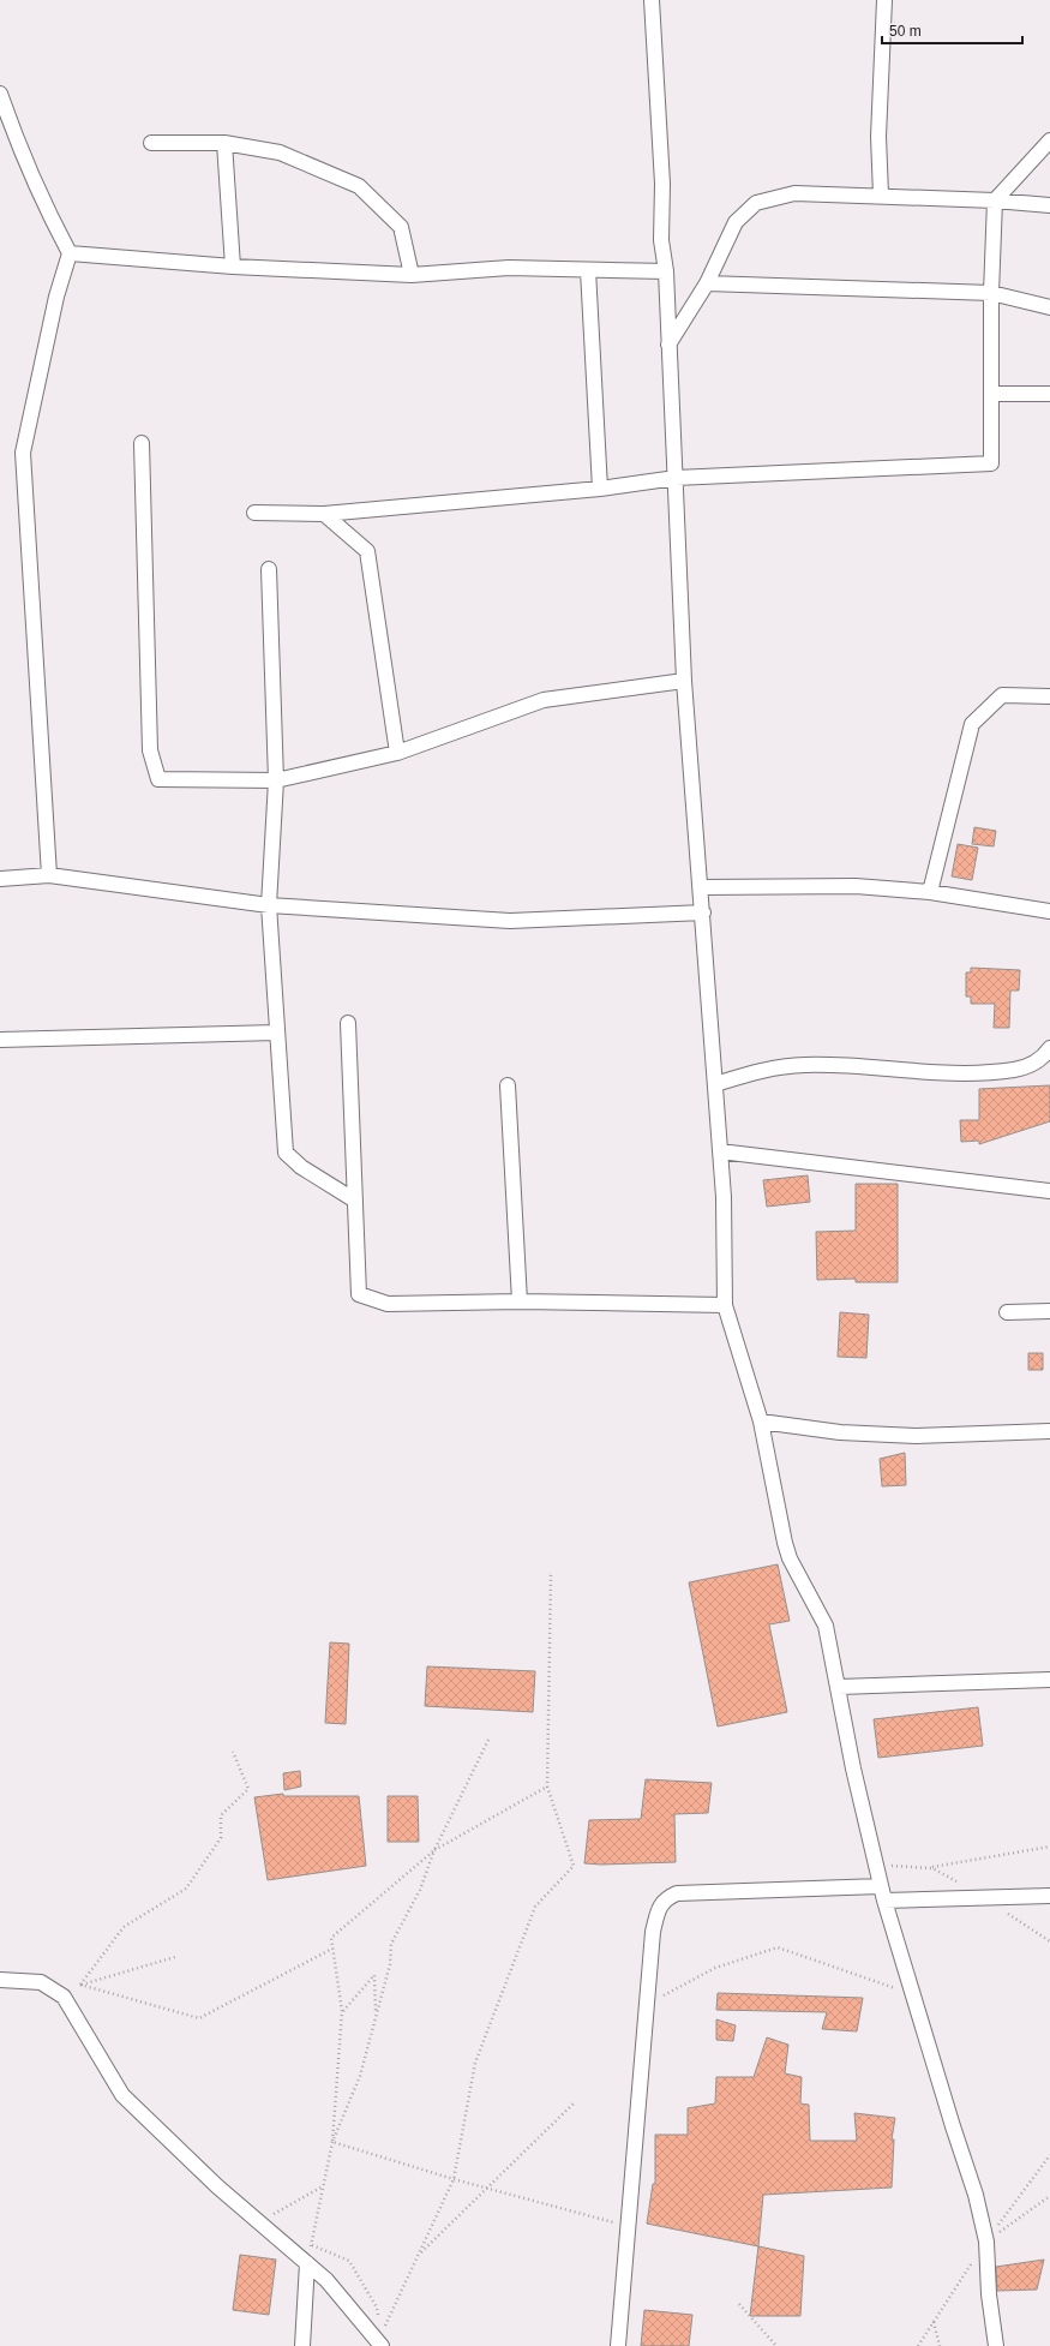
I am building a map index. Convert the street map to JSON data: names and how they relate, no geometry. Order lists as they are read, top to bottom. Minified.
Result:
{"scale_bar":"50 m"}
